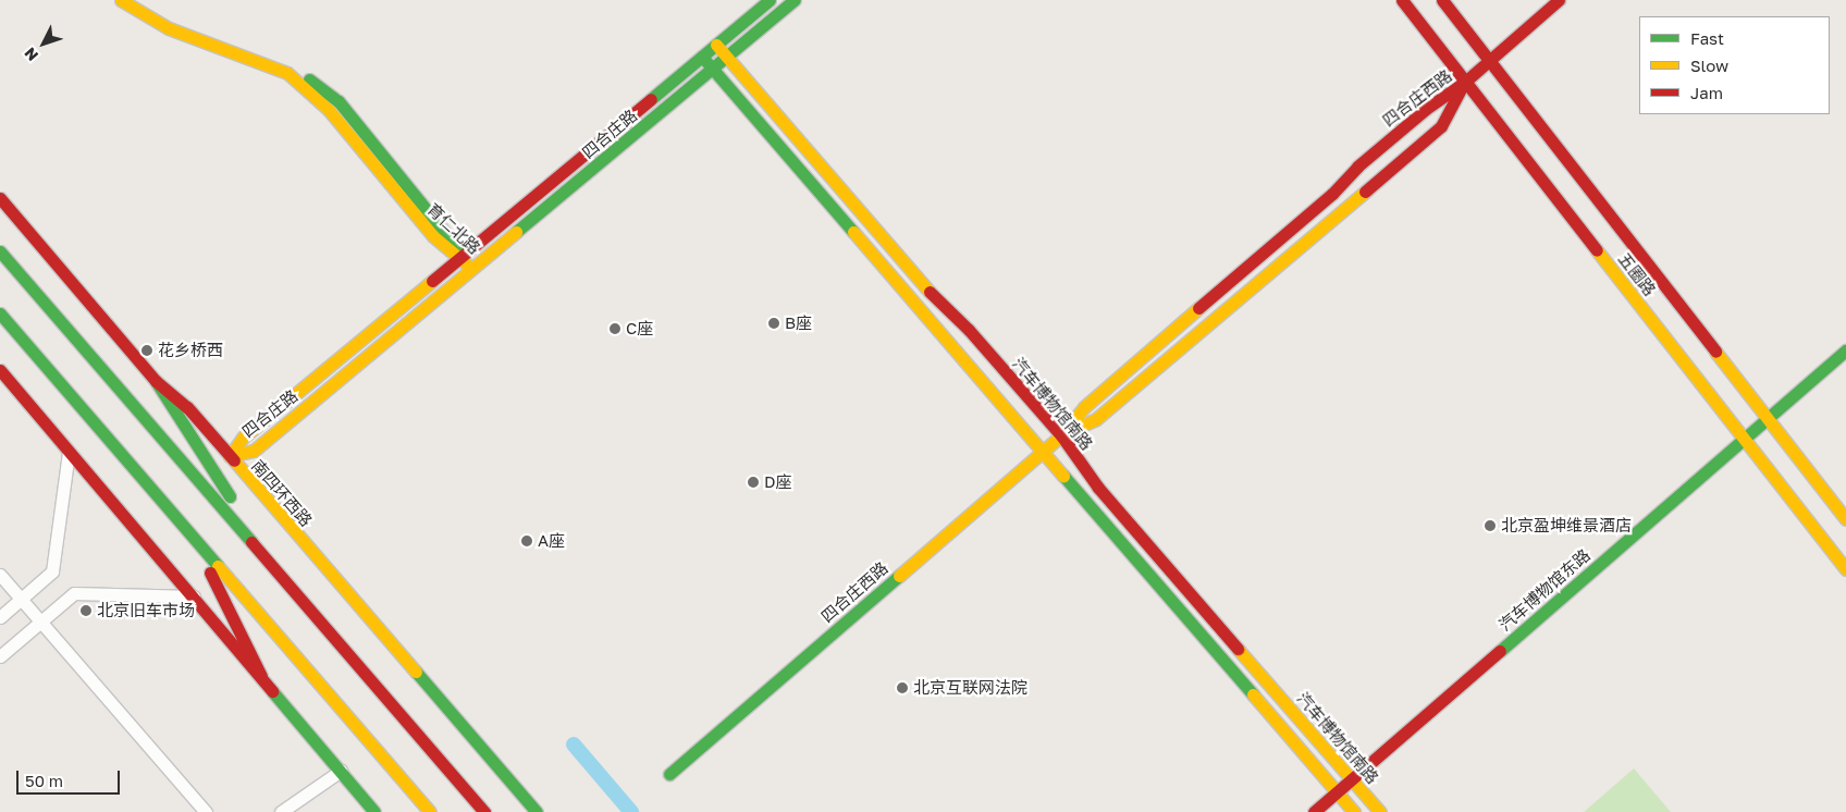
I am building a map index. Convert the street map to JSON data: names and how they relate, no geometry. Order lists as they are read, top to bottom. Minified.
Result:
{"streets":{"main road":["四合庄西路","四合庄路","育仁北路","五圈路","汽车博物馆南路","南四环西路","汽车博物馆东路"]},"crossings":[["四合庄西路","五圈路"],["四合庄西路","汽车博物馆南路"],["四合庄路","育仁北路"],["四合庄路","汽车博物馆南路"],["四合庄路","南四环西路"],["五圈路","汽车博物馆东路"],["汽车博物馆南路","汽车博物馆东路"]],"places":["B座","C座","花乡桥西","D座","北京盈坤维景酒店","A座","北京旧车市场","北京互联网法院"],"legend":["Fast","Slow","Jam"],"scale_bar":"50 m","north":"bottom left"}
